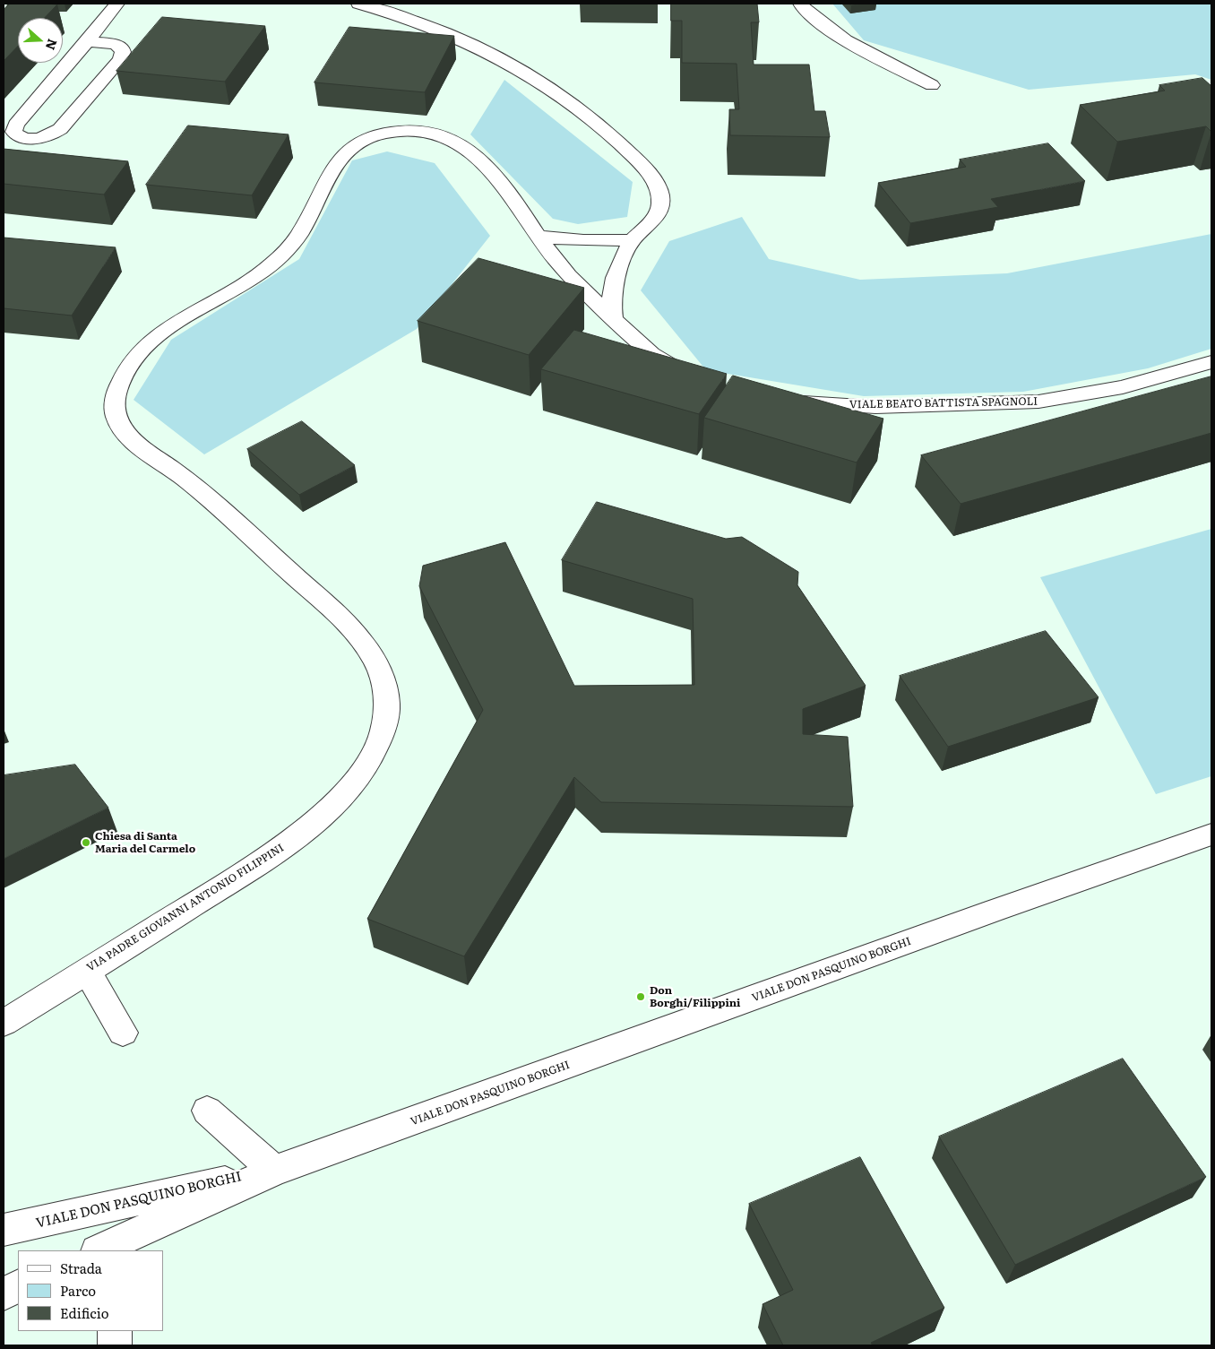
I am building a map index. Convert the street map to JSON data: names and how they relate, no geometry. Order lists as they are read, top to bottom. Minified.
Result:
{"streets":{"street":["VIALE BEATO BATTISTA SPAGNOLI","VIA PADRE GIOVANNI ANTONIO FILIPPINI","VIALE DON PASQUINO BORGHI"]},"places":["Chiesa di Santa Maria del Carmelo","Don Borghi/Filippini"],"legend":["Strada","Parco","Edificio"],"north":"right"}
